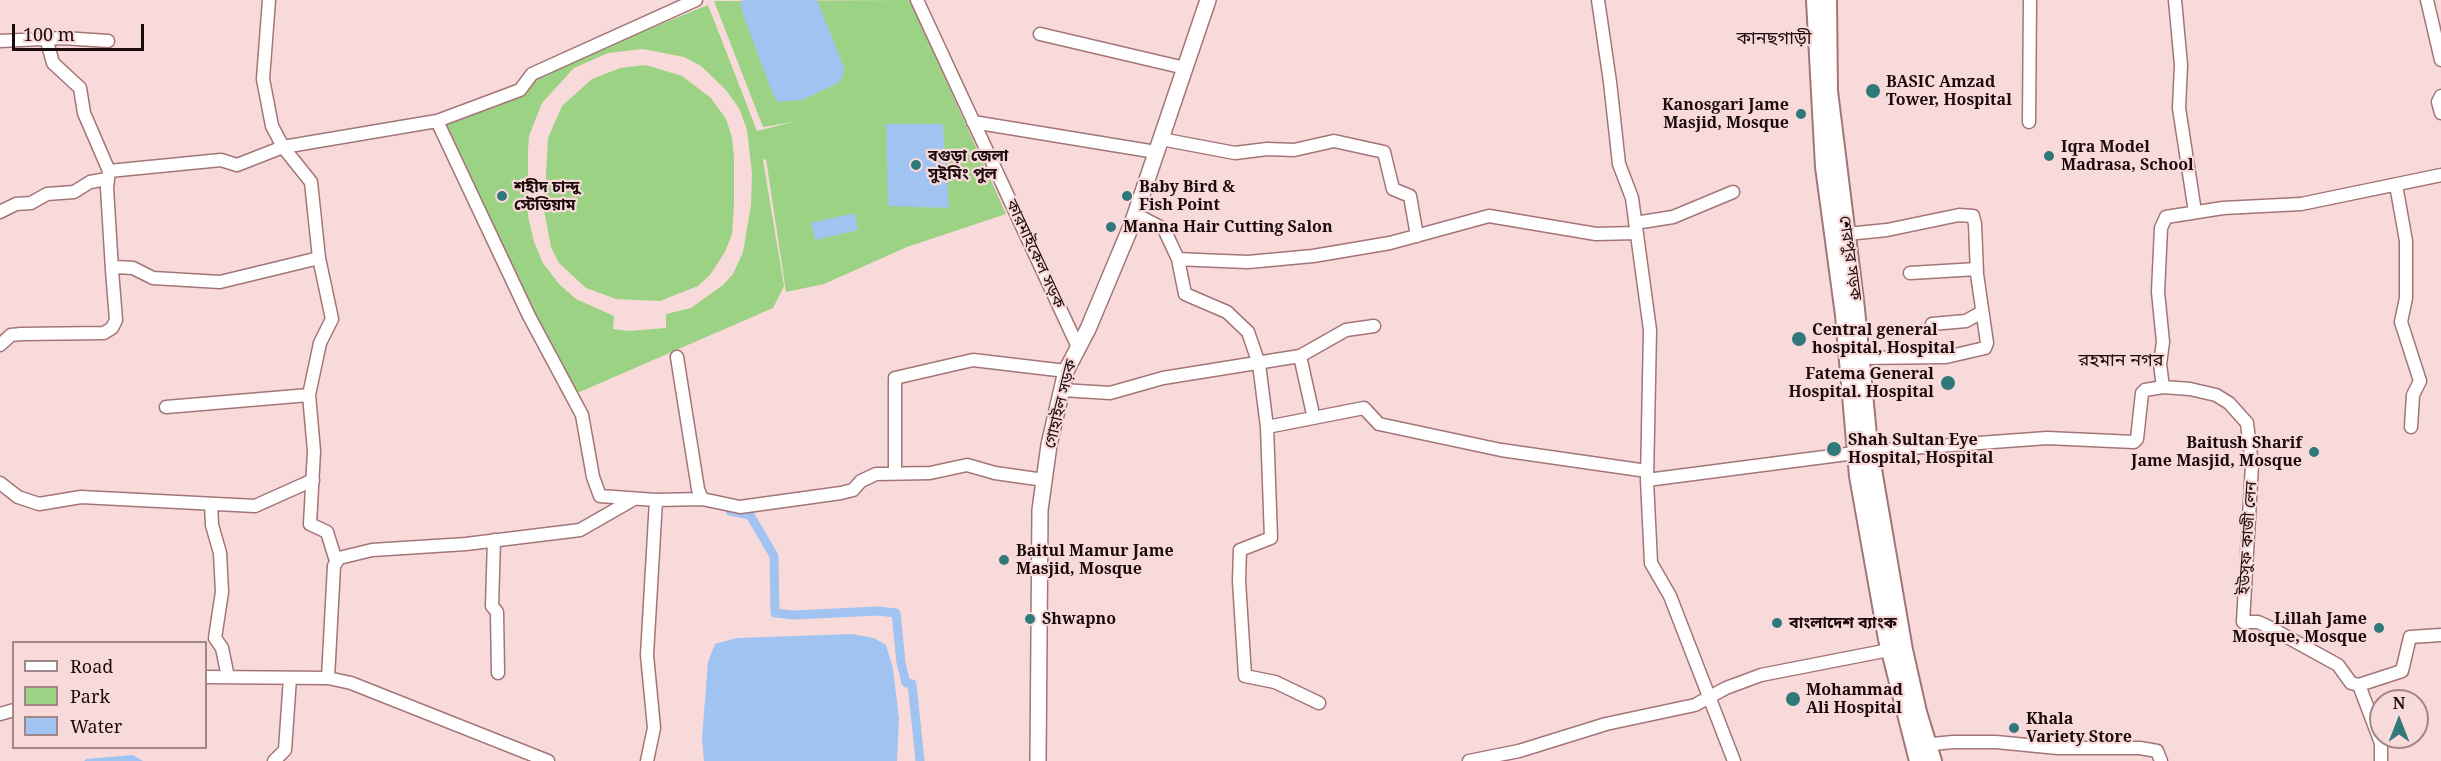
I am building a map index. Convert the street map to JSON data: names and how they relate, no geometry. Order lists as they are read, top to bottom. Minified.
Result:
{"streets":{"highway":["শেরপুর সড়ক"],"main road":["গোহাইল সড়ক"],"street":["কারমাইকেল সড়ক","ইউসুফ কাজী লেন"]},"crossings":[["কারমাইকেল সড়ক","গোহাইল সড়ক"]],"districts":["কানছগাড়ী","রহমান নগর"],"places":["BASIC Amzad Tower, Hospital","Kanosgari Jame Masjid, Mosque","Iqra Model Madrasa, School","বগুড়া জেলা সুইমিং পুল","শহীদ চান্দু স্টেডিয়াম","Baby Bird & Fish Point","Manna Hair Cutting Salon","Central general hospital, Hospital","Fatema General Hospital. Hospital","Shah Sultan Eye Hospital, Hospital","Baitush Sharif Jame Masjid, Mosque","Baitul Mamur Jame Masjid, Mosque","Shwapno","বাংলাদেশ ব্যাংক","Lillah Jame Mosque, Mosque","Mohammad Ali Hospital","Khala Variety Store"],"legend":["Road","Park","Water"],"scale_bar":"100 m","north":"top"}
